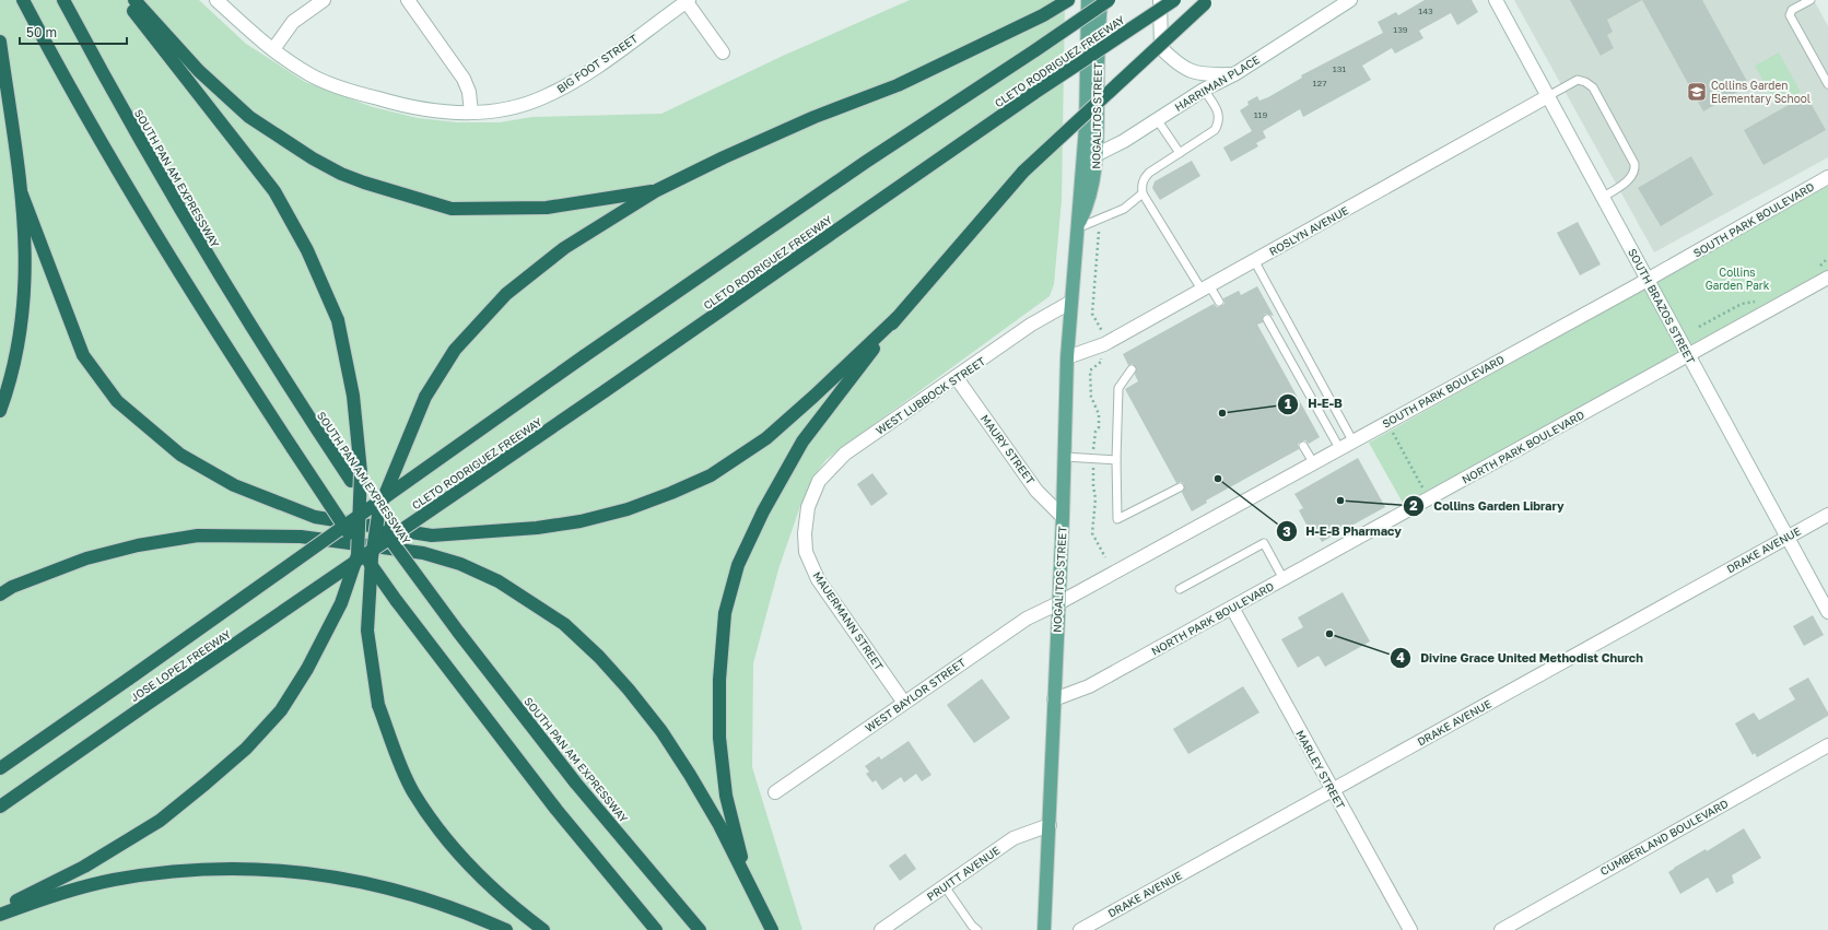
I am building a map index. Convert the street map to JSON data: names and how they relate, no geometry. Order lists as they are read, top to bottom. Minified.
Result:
{"streets":{"highway":["CLETO RODRIGUEZ FREEWAY","SOUTH PAN AM EXPRESSWAY","JOSE LOPEZ FREEWAY"],"main road":["NOGALITOS STREET"],"street":["BIG FOOT STREET","HARRIMAN PLACE","SOUTH PARK BOULEVARD","ROSLYN AVENUE","SOUTH BRAZOS STREET","WEST LUBBOCK STREET","NORTH PARK BOULEVARD","MAURY STREET","DRAKE AVENUE","MAUERMANN STREET","WEST BAYLOR STREET","MARLEY STREET","CUMBERLAND BOULEVARD","PRUITT AVENUE"]},"crossings":[["CLETO RODRIGUEZ FREEWAY","JOSE LOPEZ FREEWAY"],["HARRIMAN PLACE","NOGALITOS STREET"],["NOGALITOS STREET","SOUTH PARK BOULEVARD"],["NOGALITOS STREET","ROSLYN AVENUE"],["NOGALITOS STREET","WEST LUBBOCK STREET"],["NOGALITOS STREET","NORTH PARK BOULEVARD"],["NOGALITOS STREET","MAURY STREET"],["NOGALITOS STREET","WEST BAYLOR STREET"],["NOGALITOS STREET","PRUITT AVENUE"],["SOUTH PARK BOULEVARD","SOUTH BRAZOS STREET"],["SOUTH PARK BOULEVARD","WEST BAYLOR STREET"],["ROSLYN AVENUE","SOUTH BRAZOS STREET"],["SOUTH BRAZOS STREET","NORTH PARK BOULEVARD"],["SOUTH BRAZOS STREET","DRAKE AVENUE"],["WEST LUBBOCK STREET","MAURY STREET"],["WEST LUBBOCK STREET","MAUERMANN STREET"],["NORTH PARK BOULEVARD","MARLEY STREET"],["DRAKE AVENUE","MARLEY STREET"],["MAUERMANN STREET","WEST BAYLOR STREET"]],"parks":["Collins Garden Park"],"places":{"school or university":["Collins Garden Elementary School"],"other":["H-E-B","H-E-B Pharmacy","Collins Garden Library","Divine Grace United Methodist Church"]},"house_numbers":["143","139","131","127","119"],"scale_bar":"50 m"}
